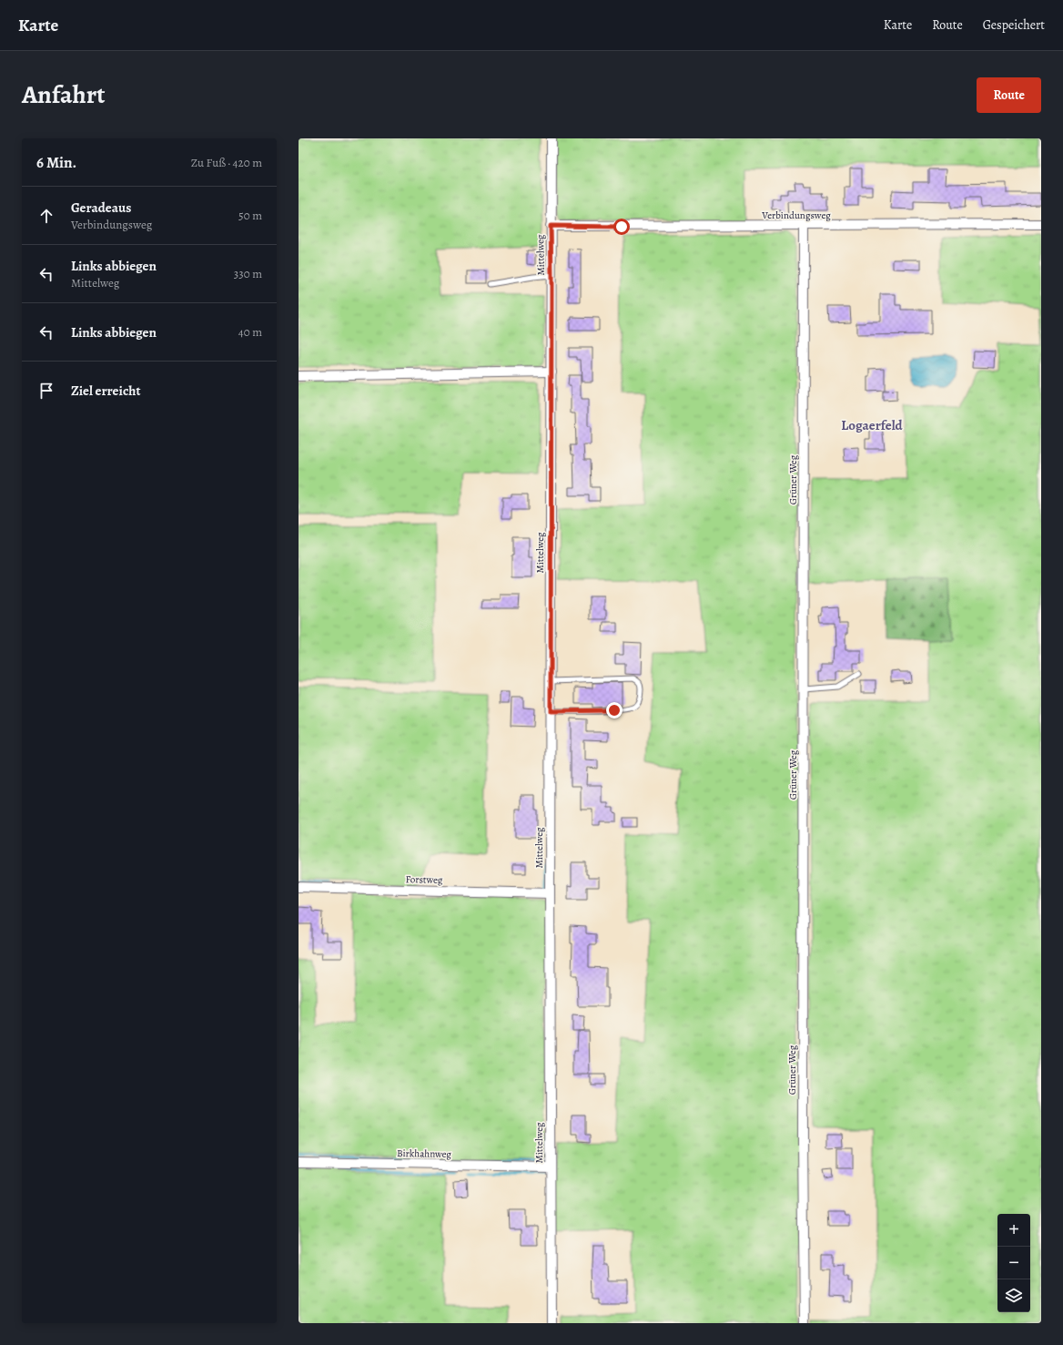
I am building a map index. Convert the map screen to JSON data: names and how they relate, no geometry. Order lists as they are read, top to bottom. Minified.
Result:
{"streets":{"street":["Verbindungsweg","Mittelweg","Grüner Weg","Forstweg","Birkhahnweg"]},"crossings":[["Verbindungsweg","Mittelweg"],["Verbindungsweg","Grüner Weg"],["Mittelweg","Forstweg"],["Mittelweg","Birkhahnweg"]],"districts":["Logaerfeld"],"page":{"header":"Karte","nav":["Karte","Route","Gespeichert"],"title":"Anfahrt","buttons":"Route","heading":["6 Min.","Zu Fuß · 420 m"],"list":[["Geradeaus","Verbindungsweg","50 m"],["Links abbiegen","Mittelweg","330 m"],["Links abbiegen","40 m"],"Ziel erreicht"],"map_buttons":["+","−"]}}
